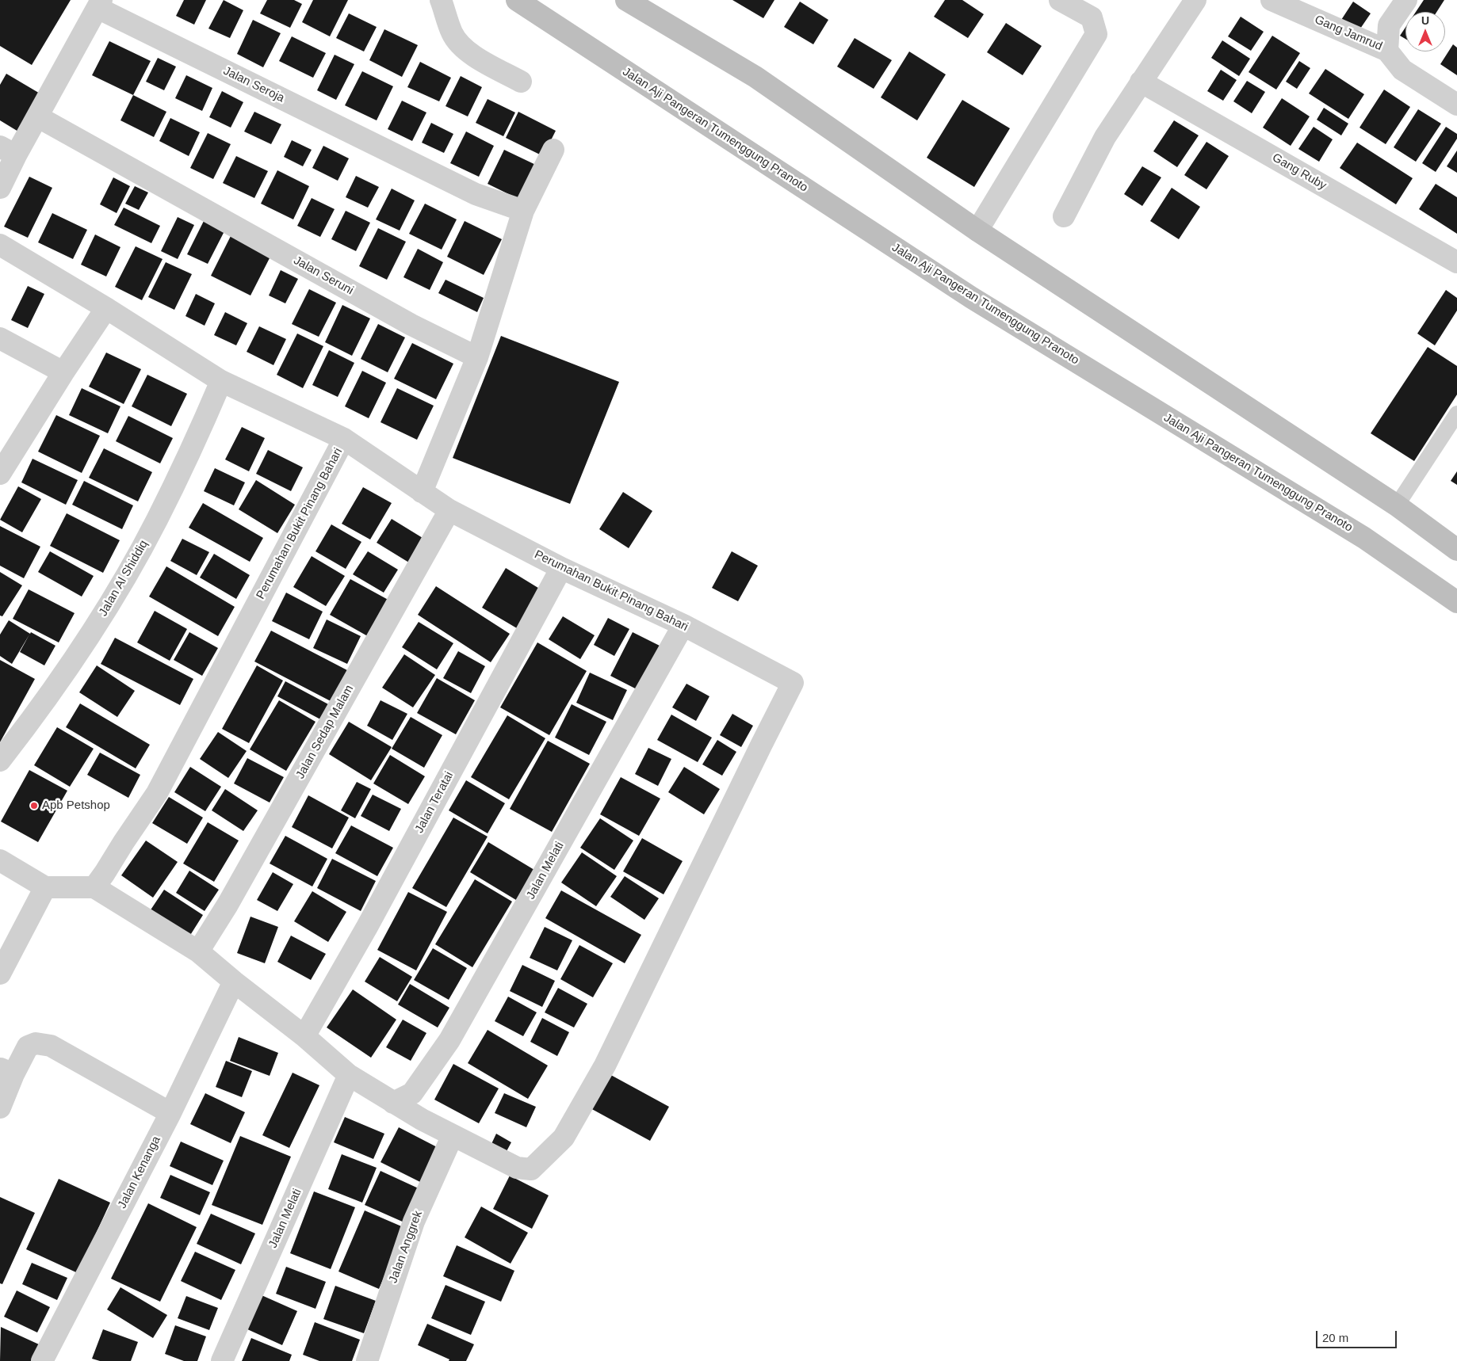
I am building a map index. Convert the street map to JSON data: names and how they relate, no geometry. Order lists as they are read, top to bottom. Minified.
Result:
{"streets":{"main road":["Jalan Aji Pangeran Tumenggung Pranoto"],"street":["Gang Jamrud","Jalan Seroja","Gang Ruby","Jalan Seruni","Perumahan Bukit Pinang Bahari","Jalan Al Shiddiq","Jalan Sedap Malam","Jalan Teratai","Jalan Melati","Jalan Kenanga","Jalan Anggrek"]},"crossings":[["Jalan Seroja","Jalan Seruni"],["Perumahan Bukit Pinang Bahari","Jalan Sedap Malam"],["Perumahan Bukit Pinang Bahari","Jalan Teratai"],["Perumahan Bukit Pinang Bahari","Jalan Melati"],["Perumahan Bukit Pinang Bahari","Jalan Anggrek"]],"places":["Apb Petshop"],"scale_bar":"20 m","north":"top"}
